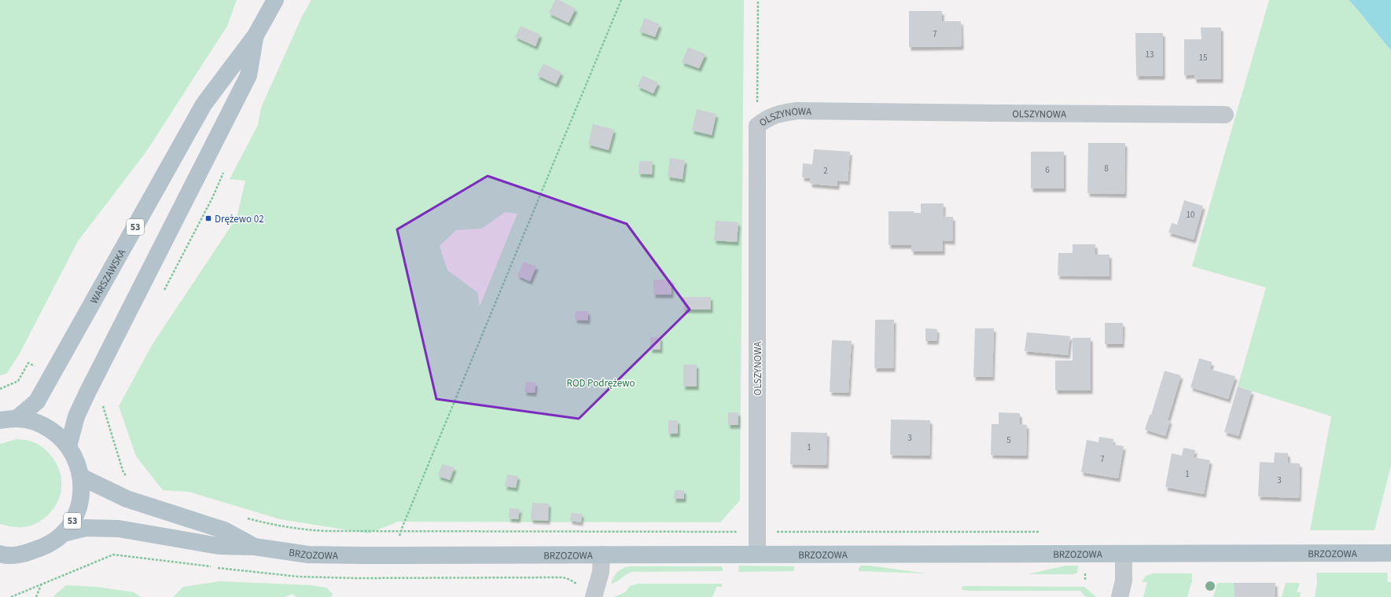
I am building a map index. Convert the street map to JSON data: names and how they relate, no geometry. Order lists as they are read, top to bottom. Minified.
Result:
{"streets":{"main road":["53","WARSZAWSKA","BRZOZOWA"],"street":["OLSZYNOWA"]},"crossings":[["OLSZYNOWA","BRZOZOWA"],["53","WARSZAWSKA"],["53","BRZOZOWA"]],"parks":["ROD Podrężewo"],"places":{"transit":["Drężewo 02"]},"house_numbers":["7","13","15","8","6","2","10","3","5","1","7","1","3"]}
